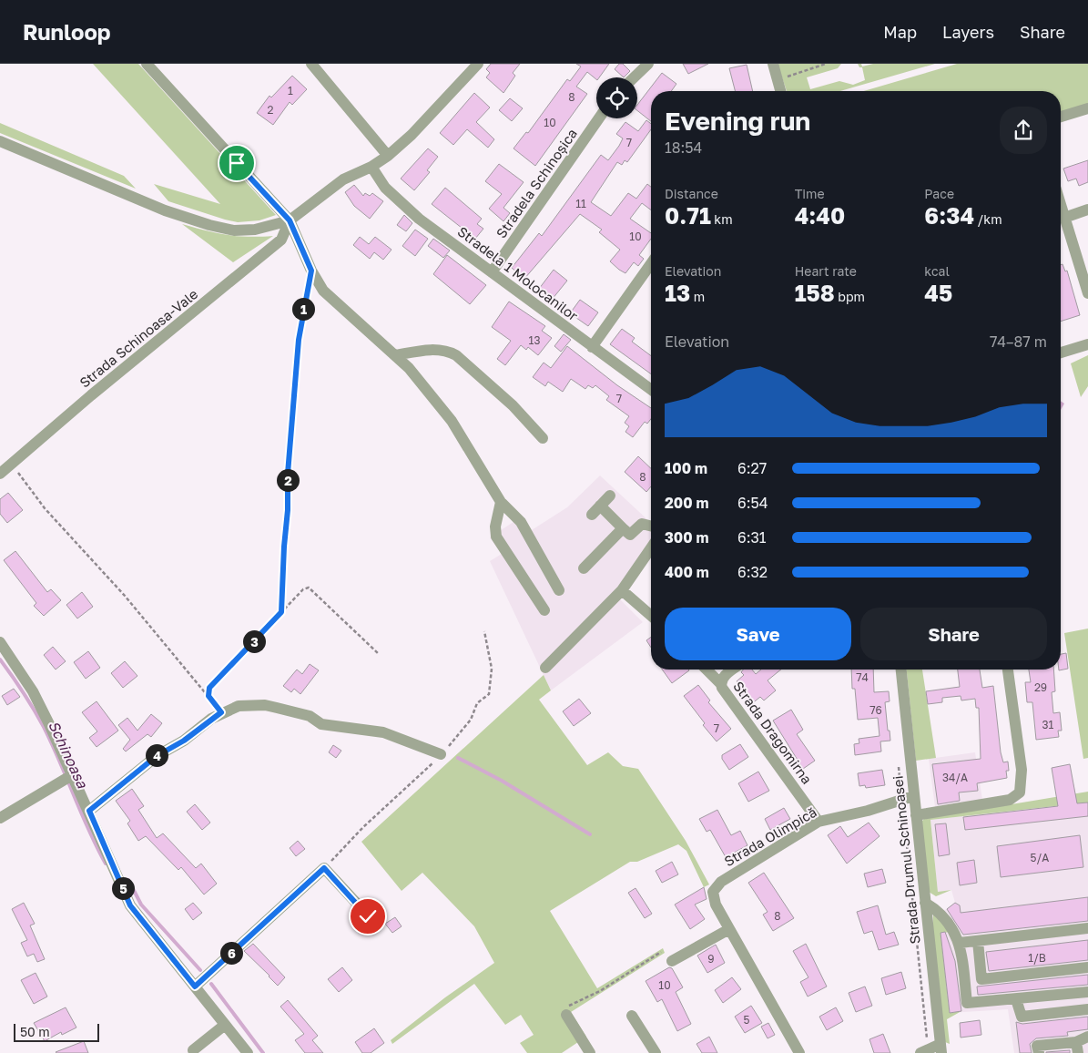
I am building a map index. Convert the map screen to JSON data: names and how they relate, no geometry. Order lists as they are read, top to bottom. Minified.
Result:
{"streets":{"street":["Stradela Schinoșica","Stradela 1 Molocanilor","Strada Schinoasa-Vale","Strada Dragomirna","Strada Olimpică","Strada Drumul Schinoasei"]},"crossings":[["Stradela Schinoșica","Stradela 1 Molocanilor"],["Strada Dragomirna","Strada Olimpică"],["Strada Olimpică","Strada Drumul Schinoasei"]],"water":["Schinoasa"],"house_numbers":["1","8","2","10","7","11","10","13","7","8","74","29","76","31","7","34/A","5/A","8","1/B","9","10","5"],"scale_bar":"50 m","page":{"header":"Runloop","nav":["Map","Layers","Share"],"heading":["Evening run","18:54"],"stats":[["Distance","0.71 km"],["Time","4:40"],["Pace","6:34 /km"],["Elevation","13 m"],["Heart rate","158 bpm"],["kcal","45"]],"pins":["1","2","3","4","5","6"],"chart":["Elevation","74–87 m"],"list":[{"name":"100 m","note":"6:27"},{"name":"200 m","note":"6:54"},{"name":"300 m","note":"6:31"},{"name":"400 m","note":"6:32"}],"buttons":["Save","Share"],"scale":"50 m"}}
